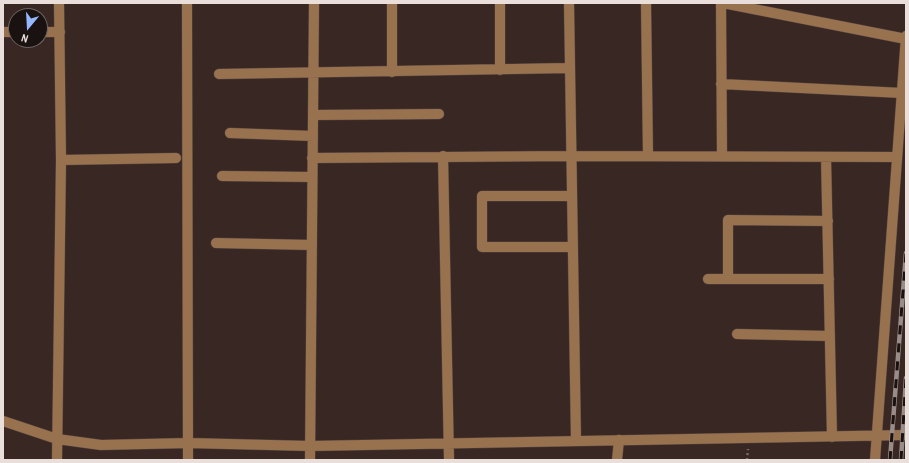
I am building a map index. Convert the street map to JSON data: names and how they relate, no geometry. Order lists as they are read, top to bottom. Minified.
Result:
{"north":"bottom"}
